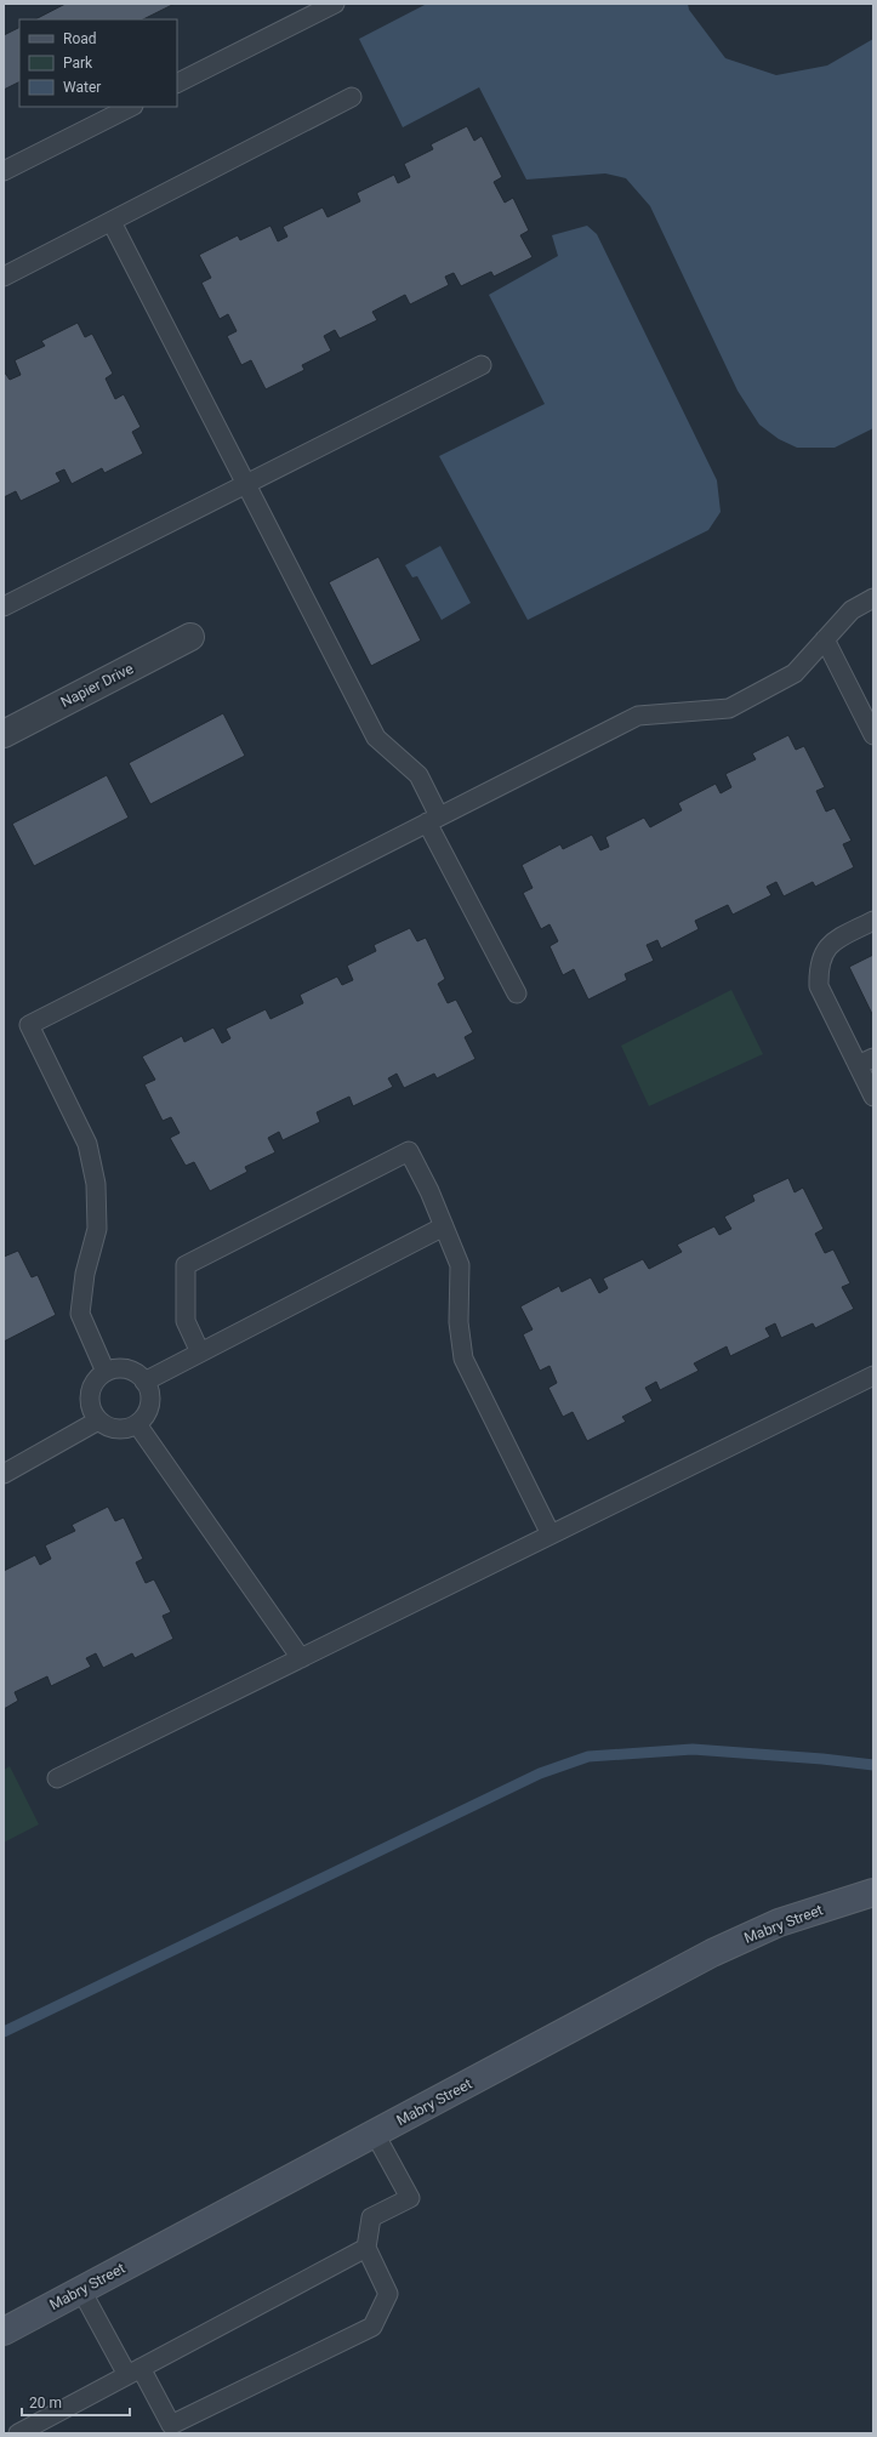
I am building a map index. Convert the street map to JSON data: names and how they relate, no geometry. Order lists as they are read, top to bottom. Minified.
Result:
{"streets":{"street":["Napier Drive","Mabry Street"]},"legend":["Road","Park","Water"],"scale_bar":"20 m"}
